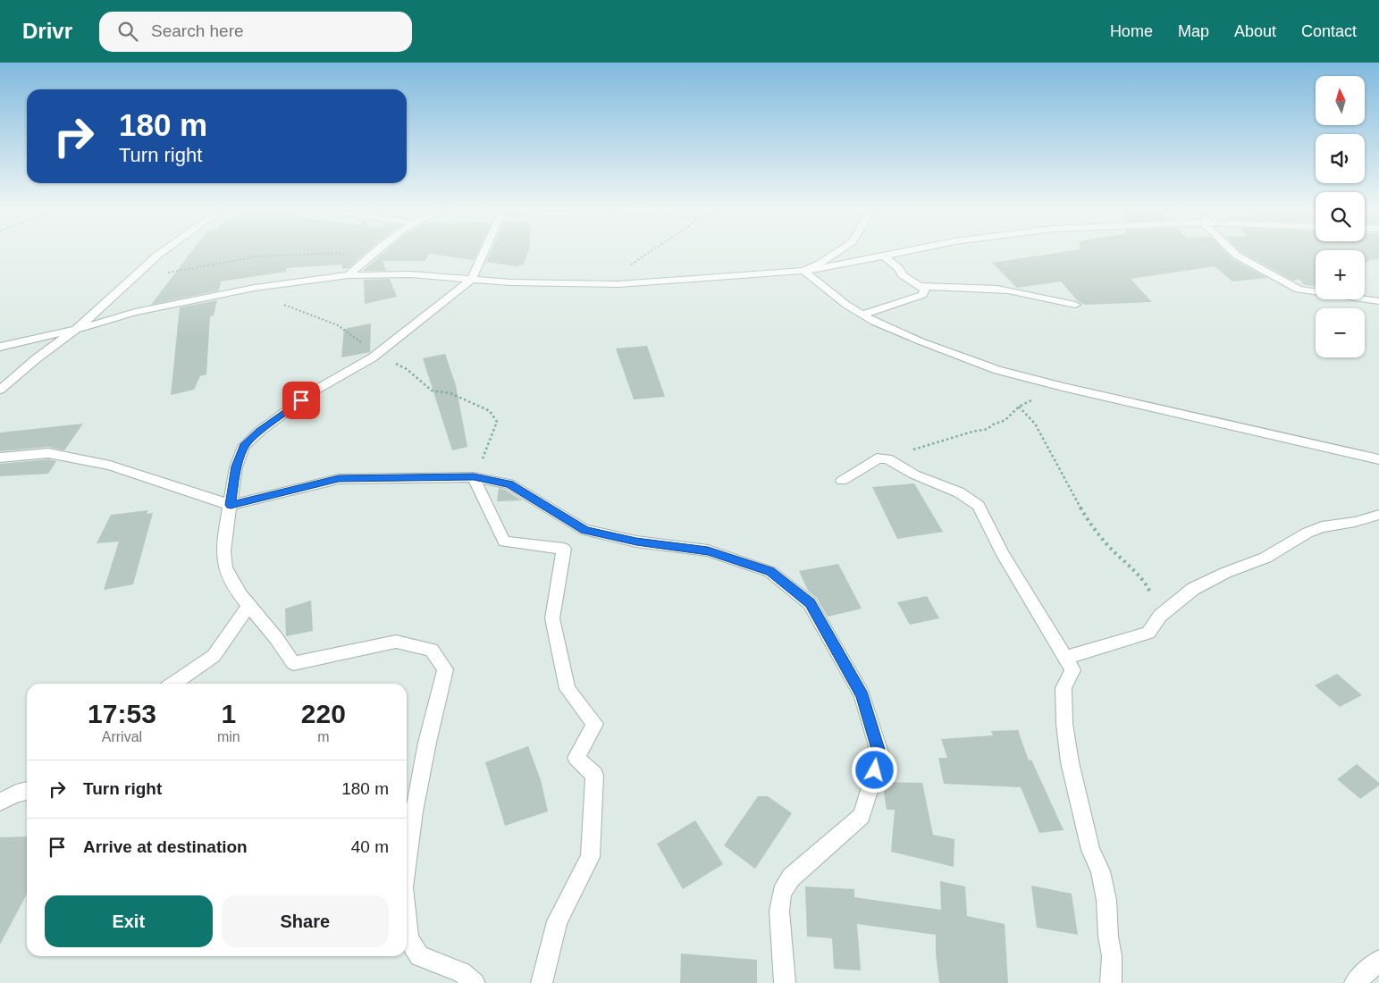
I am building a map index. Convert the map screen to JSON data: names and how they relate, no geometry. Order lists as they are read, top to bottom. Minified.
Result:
{"north":"top","page":{"header":"Drivr","search":"Search here","nav":["Home","Map","About","Contact"],"map_buttons":["+","−"],"turn":["180 m","Turn right"],"eta":["17:53","Arrival","1","min","220","m"],"list":[{"name":"Turn right","value":"180 m"},{"name":"Arrive at destination","value":"40 m"}],"buttons":["Exit","Share"]}}
